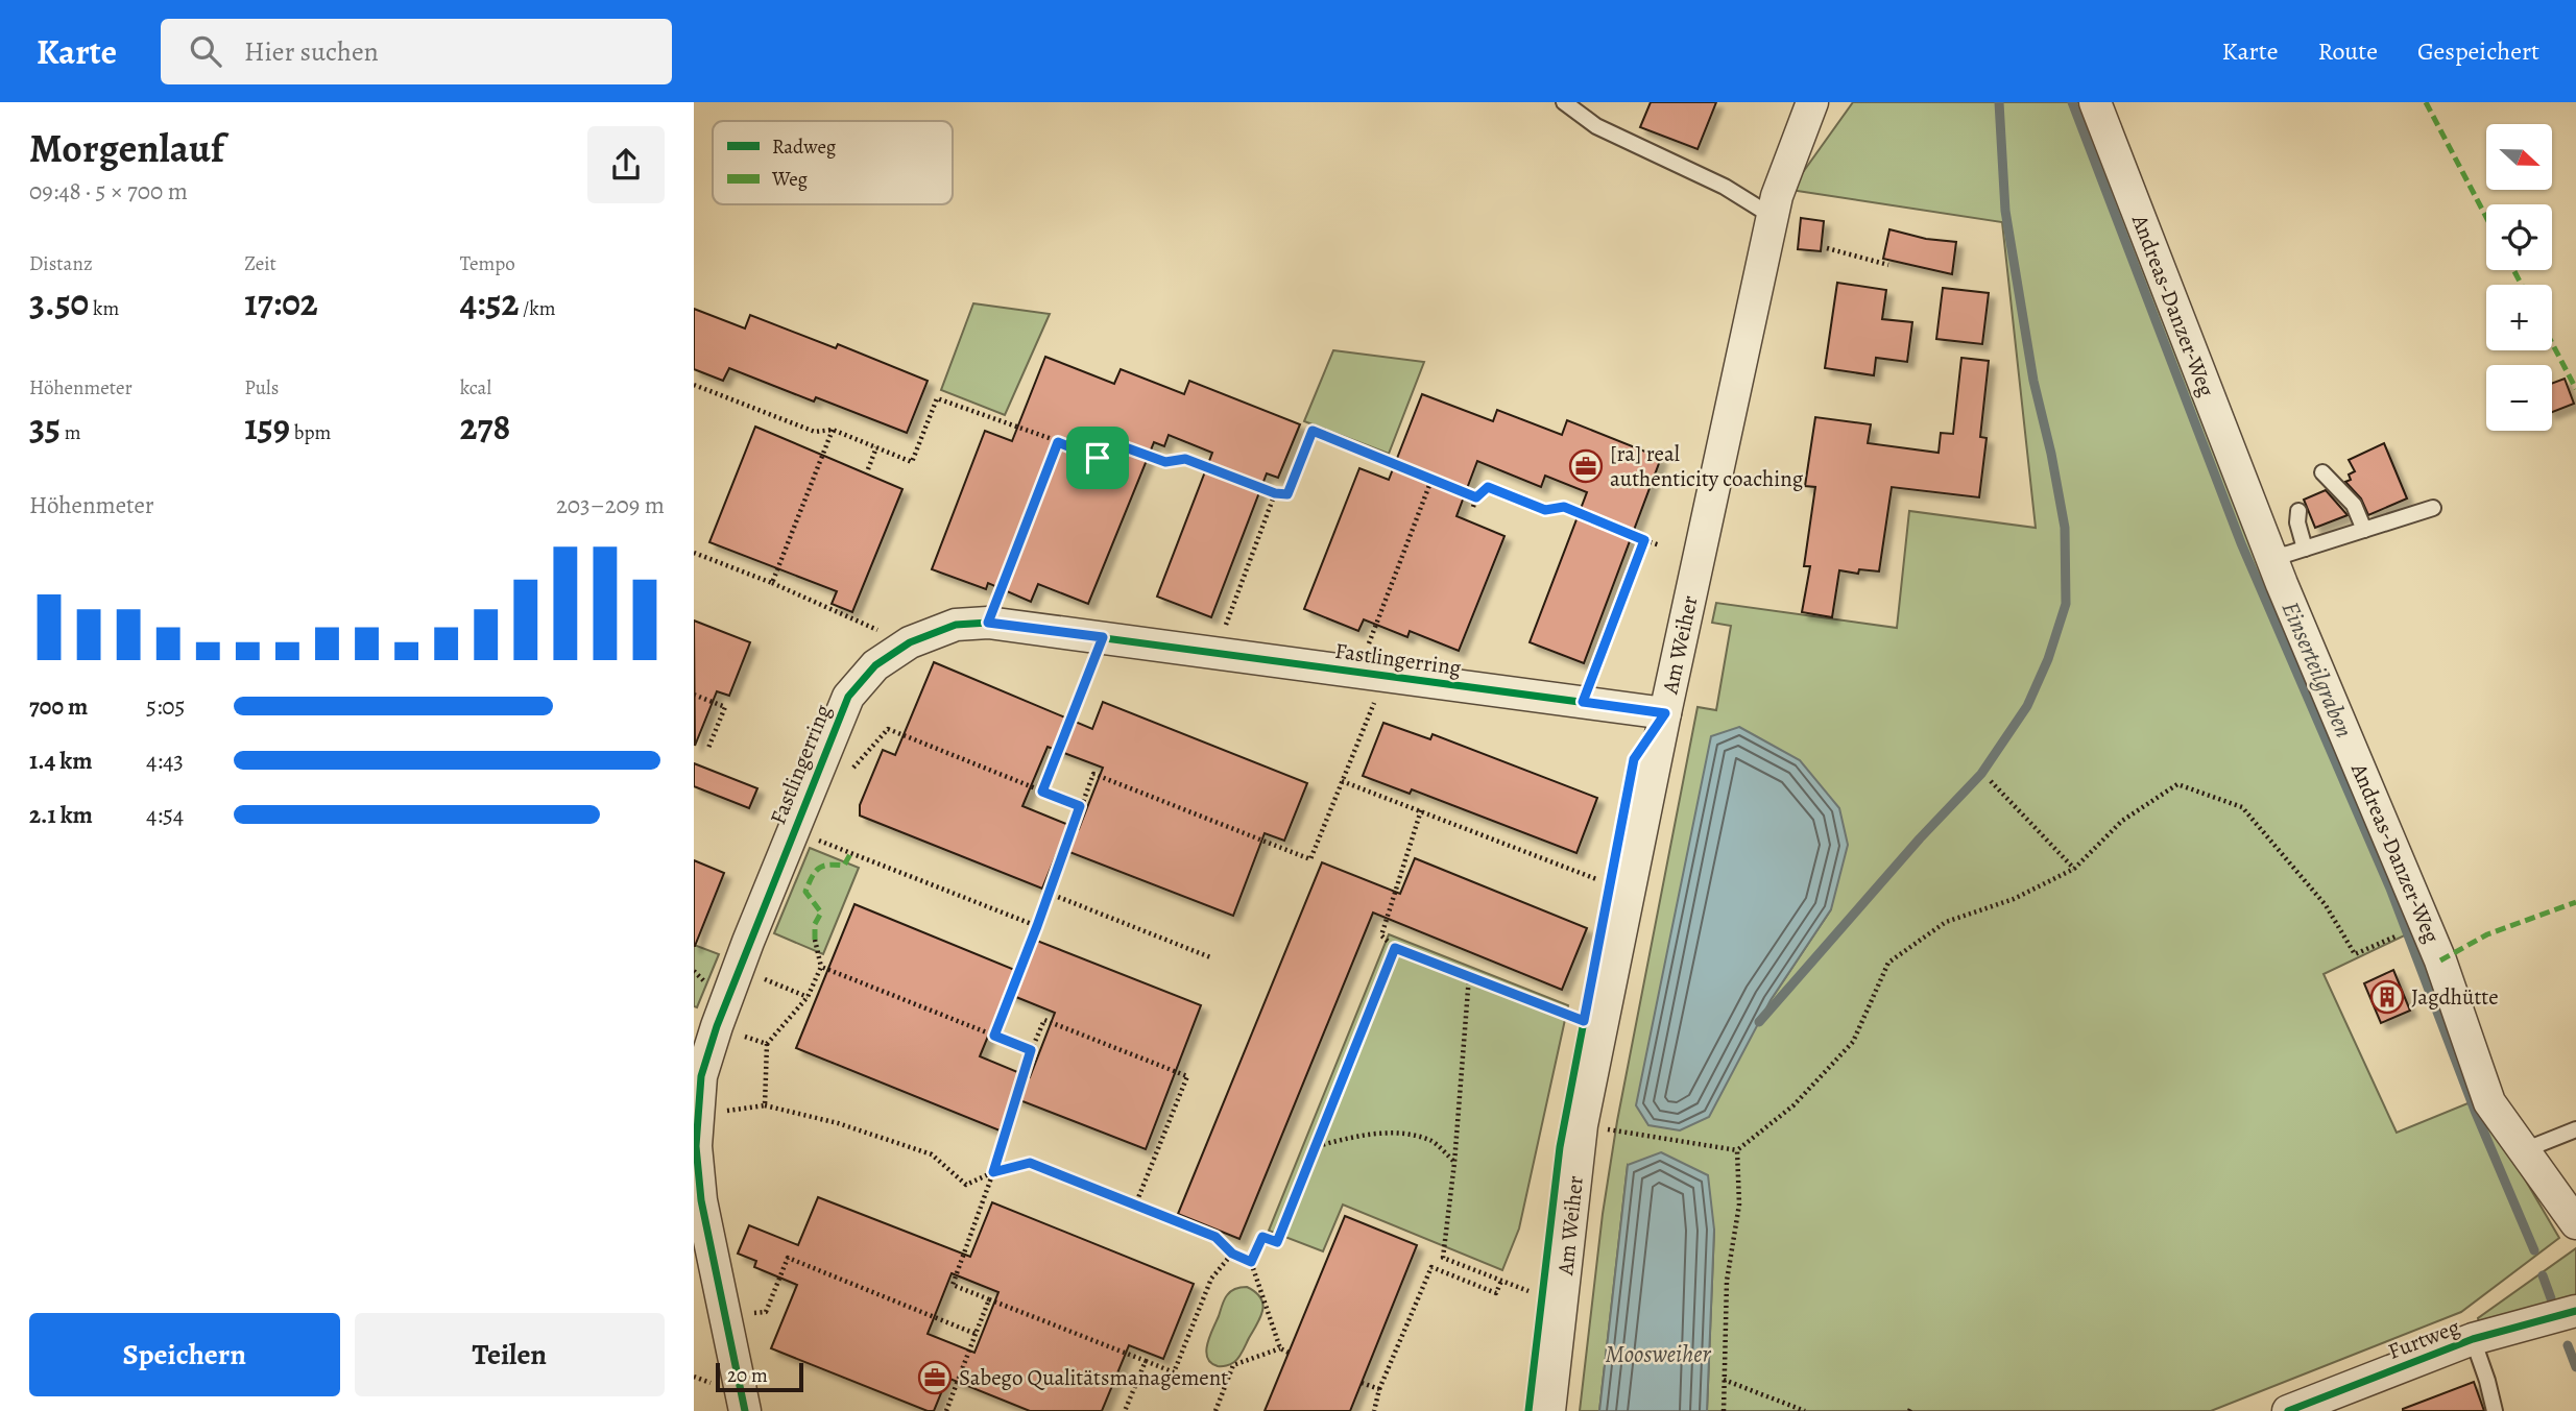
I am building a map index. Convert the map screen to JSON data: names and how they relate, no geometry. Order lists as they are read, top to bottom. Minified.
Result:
{"streets":{"street":["Andreas-Danzer-Weg","Am Weiher","Fastlingerring","Furtweg"]},"crossings":[["Am Weiher","Fastlingerring"]],"water":["Einserteilgraben","Moosweiher"],"places":{"office":["[ra] real authenticity coaching","Sabego Qualitätsmanagement"],"building":["Jagdhütte"]},"legend":["Radweg","Weg"],"scale_bar":"20 m","north":"right","page":{"header":"Karte","search":"Hier suchen","nav":["Karte","Route","Gespeichert"],"heading":["Morgenlauf","09:48 · 5 × 700 m"],"map_buttons":["+","−"],"stats":[["Distanz","3.50 km"],["Zeit","17:02"],["Tempo","4:52 /km"],["Höhenmeter","35 m"],["Puls","159 bpm"],["kcal","278"]],"chart":["Höhenmeter","203–209 m"],"list":[{"name":"700 m","note":"5:05"},{"name":"1.4 km","note":"4:43"},{"name":"2.1 km","note":"4:54"}],"buttons":["Speichern","Teilen"],"scale":"20 m"}}
